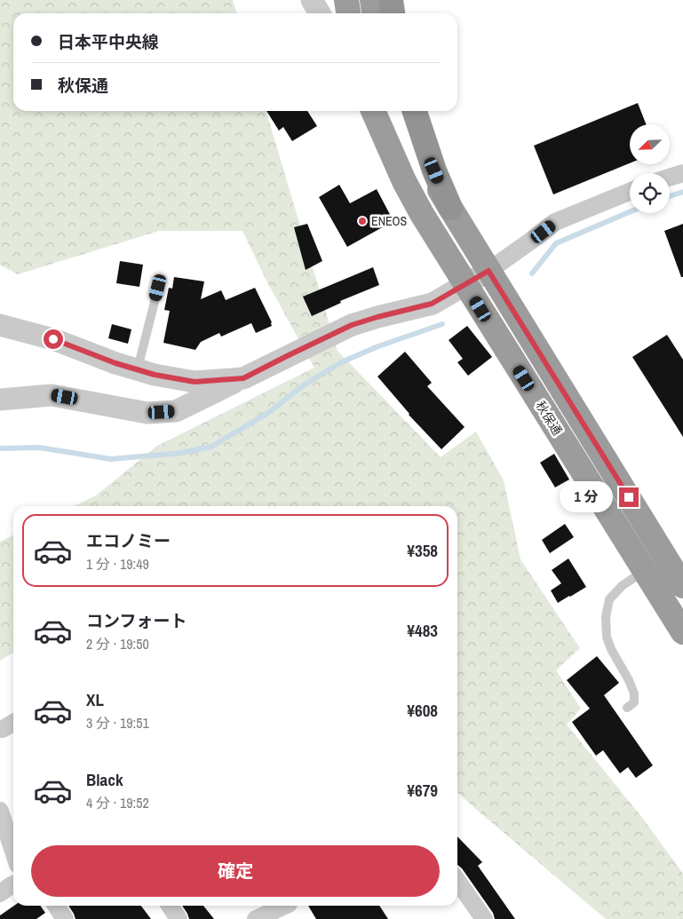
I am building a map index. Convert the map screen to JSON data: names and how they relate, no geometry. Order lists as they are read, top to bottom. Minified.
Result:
{"streets":{"highway":["秋保通"]},"places":["ENEOS"],"north":"bottom left","page":{"banner":["日本平中央線","秋保通"],"bubble":"1 分","list":[{"name":"エコノミー","note":"1 分 · 19:49","value":"¥358"},{"name":"コンフォート","note":"2 分 · 19:50","value":"¥483"},{"name":"XL","note":"3 分 · 19:51","value":"¥608"},{"name":"Black","note":"4 分 · 19:52","value":"¥679"}],"buttons":"確定"}}
